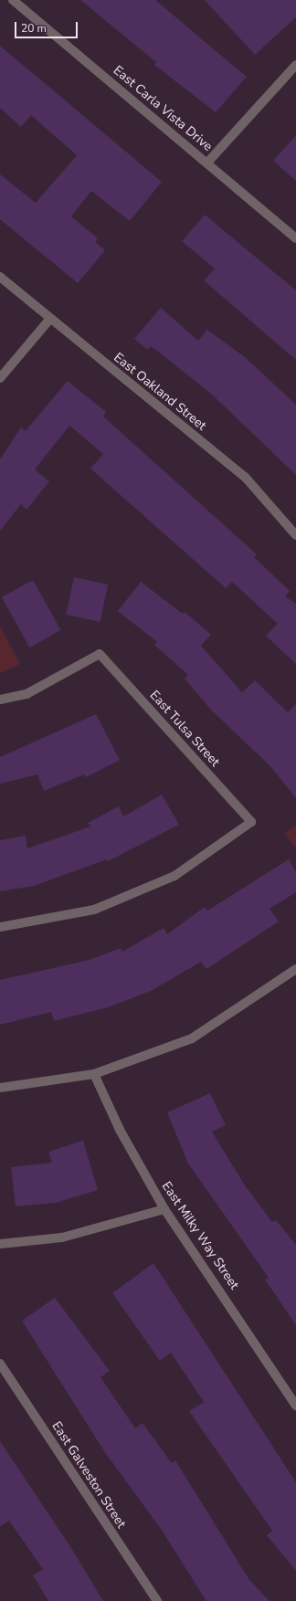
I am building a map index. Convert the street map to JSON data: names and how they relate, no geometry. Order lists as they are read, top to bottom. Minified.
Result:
{"streets":{"street":["East Carla Vista Drive","East Oakland Street","East Tulsa Street","East Milky Way Street","East Galveston Street"]},"scale_bar":"20 m"}
